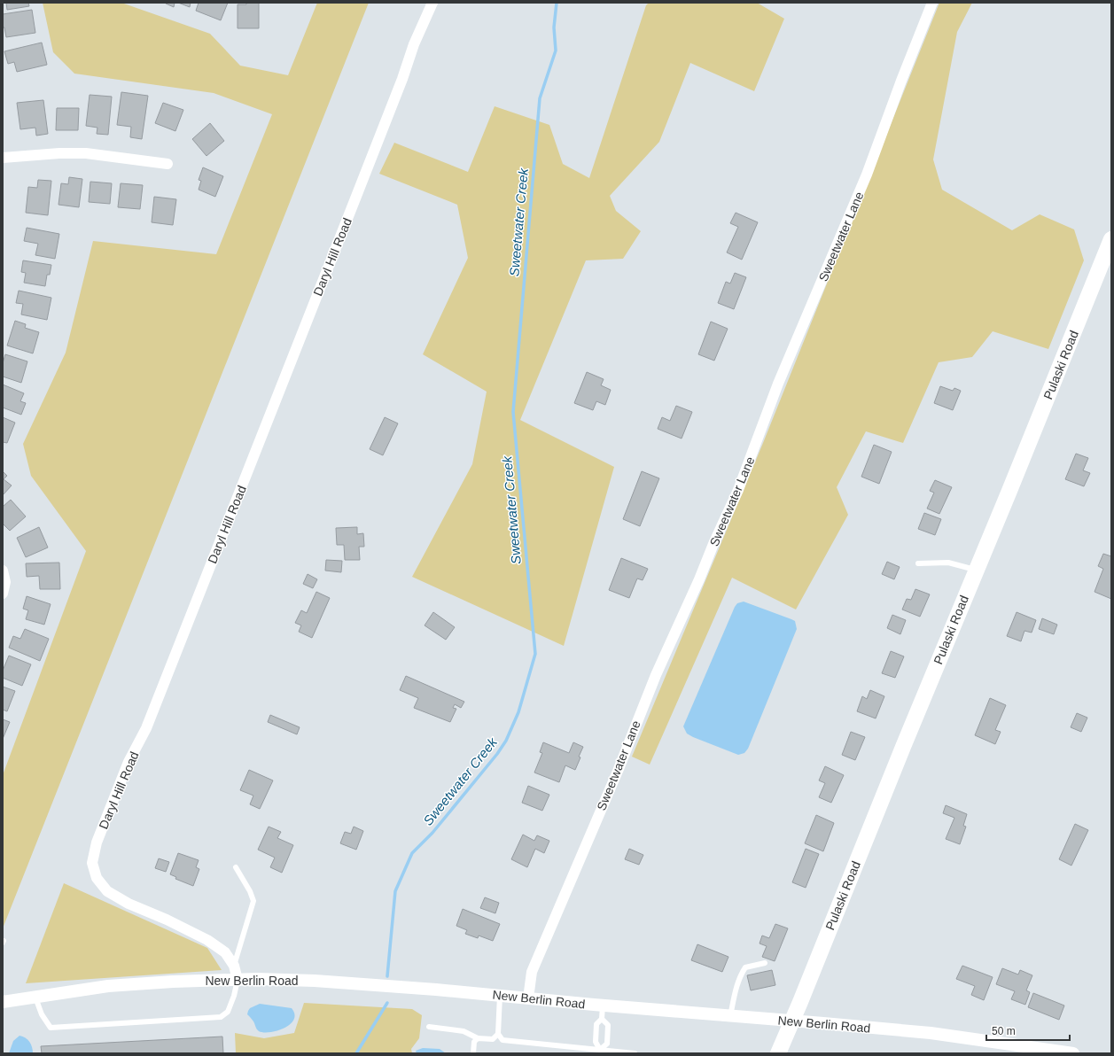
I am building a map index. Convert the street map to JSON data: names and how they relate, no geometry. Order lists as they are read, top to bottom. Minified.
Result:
{"streets":{"main road":["Pulaski Road"],"street":["Sweetwater Lane","Daryl Hill Road","New Berlin Road"]},"crossings":[["Sweetwater Lane","New Berlin Road"],["Daryl Hill Road","New Berlin Road"],["Pulaski Road","New Berlin Road"]],"water":["Sweetwater Creek"],"scale_bar":"50 m"}
